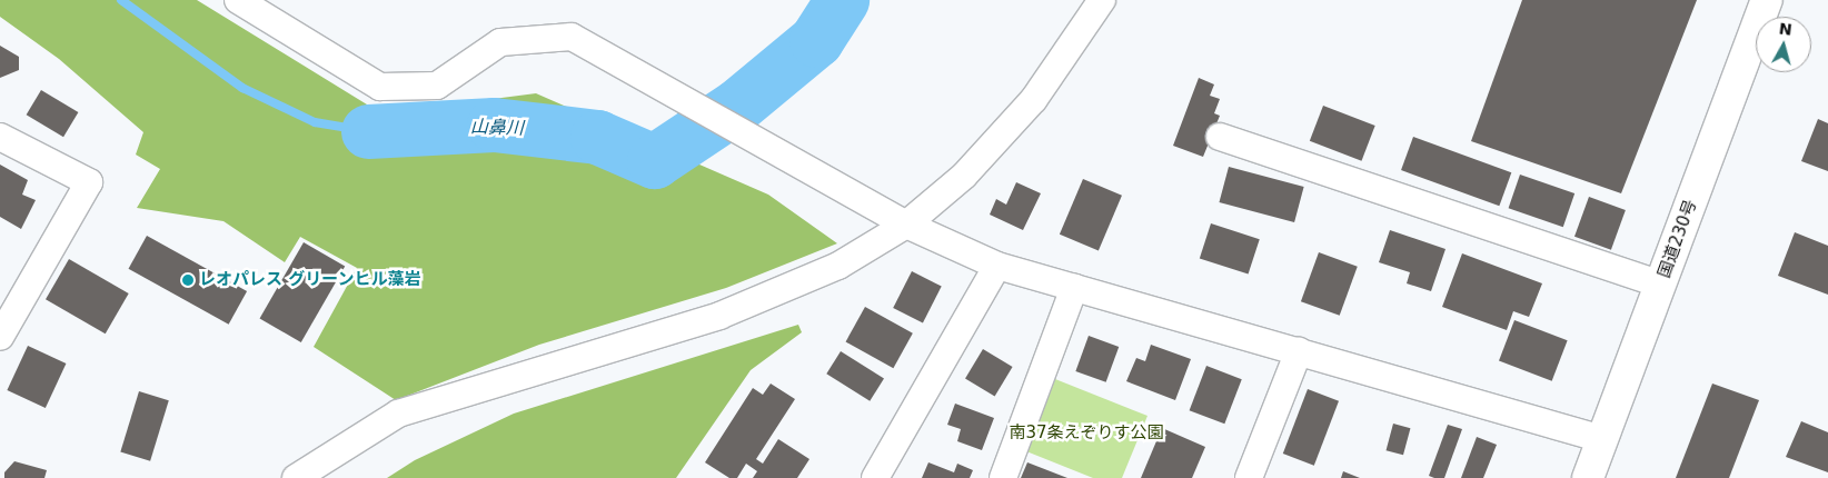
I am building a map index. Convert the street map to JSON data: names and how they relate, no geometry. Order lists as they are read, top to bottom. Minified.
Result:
{"streets":{"highway":["国道230号"]},"water":["山鼻川"],"parks":["南37条えぞりす公園"],"places":["レオパレス グリーンヒル藻岩"],"north":"top"}
